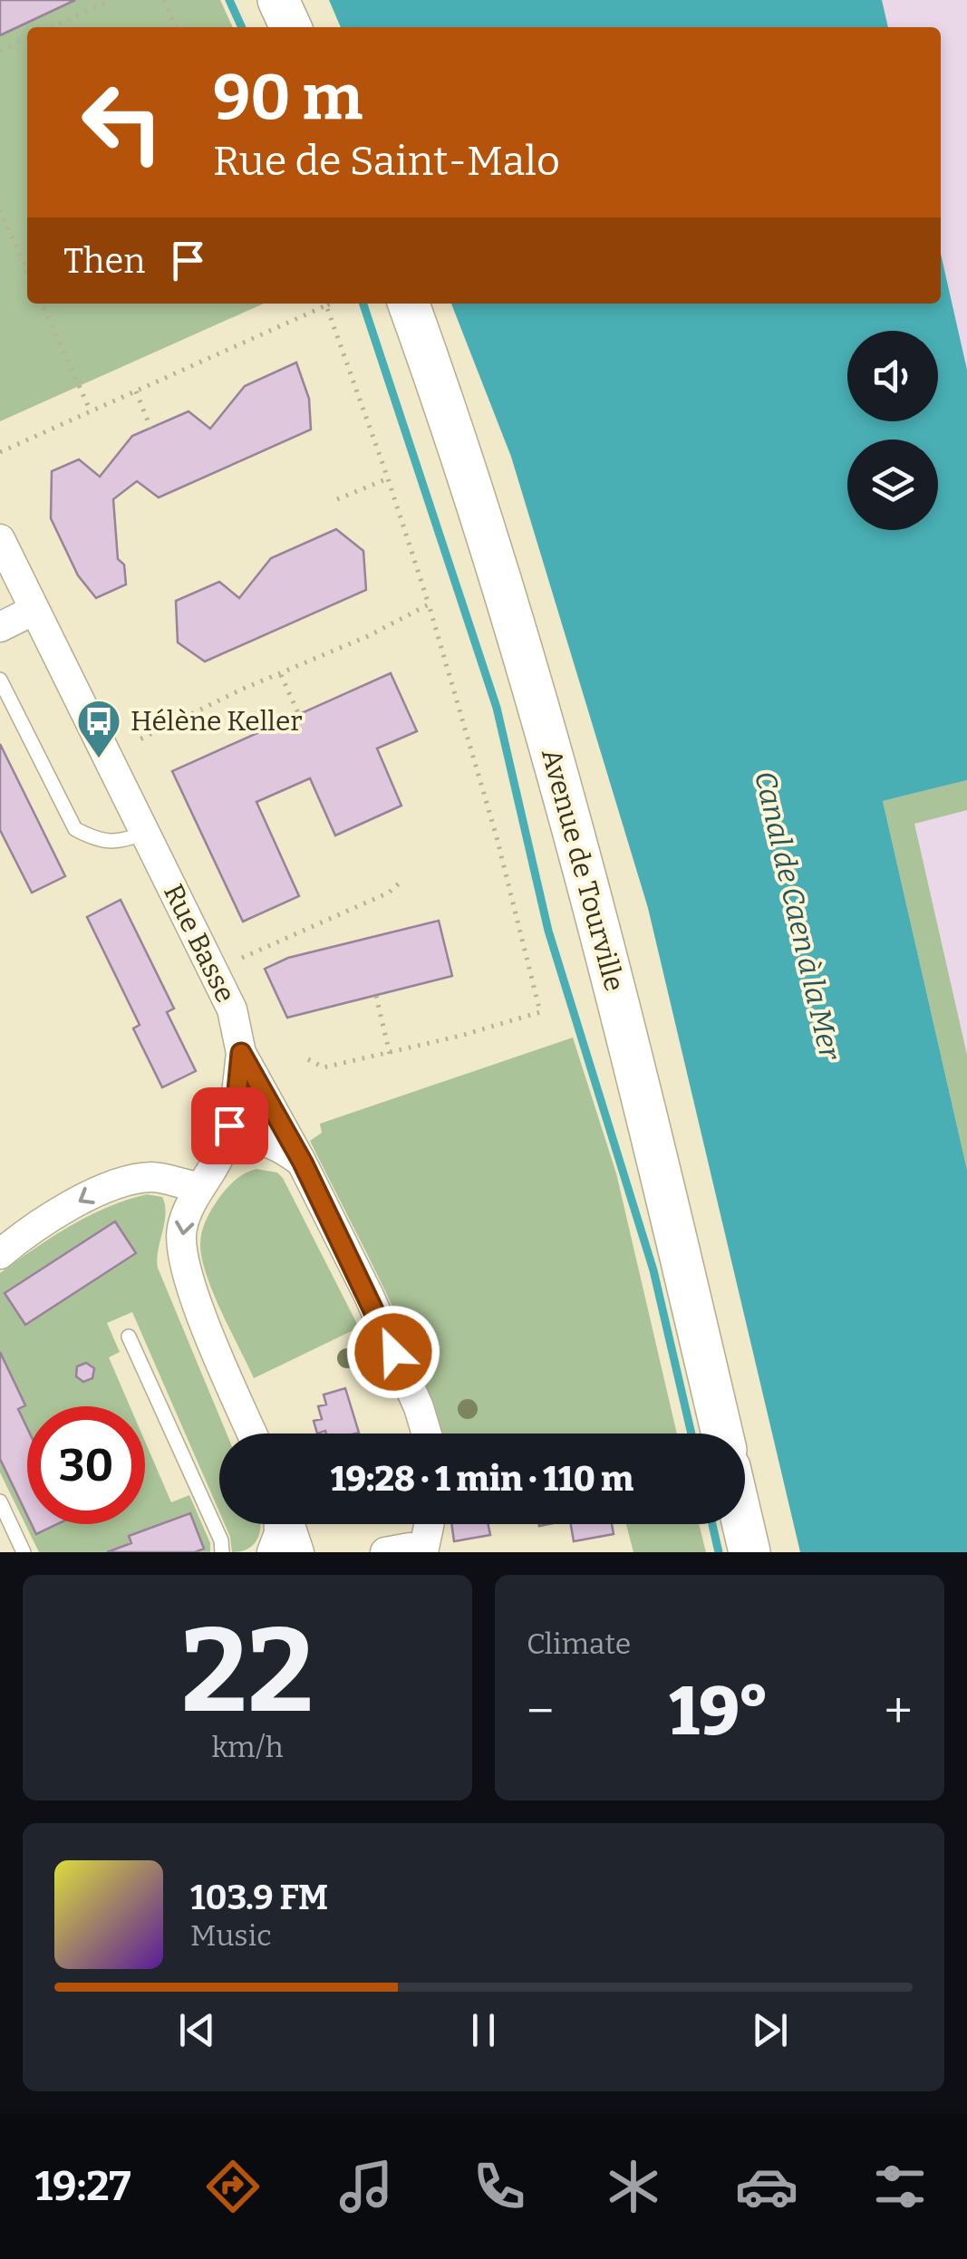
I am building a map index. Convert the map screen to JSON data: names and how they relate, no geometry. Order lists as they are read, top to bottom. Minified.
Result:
{"streets":{"street":["Avenue de Tourville","Rue Basse"]},"water":["Canal de Caen à la Mer"],"places":{"bus stop":["Hélène Keller"]},"page":{"turn":["90 m","Rue de Saint-Malo"],"then":"Then","limit":"30","trip":"19:28 · 1 min · 110 m","tile":[["22","km/h"],"Climate"],"heat":["−","19°","+"],"song":["103.9 FM","Music"],"tabs":"19:27"}}
